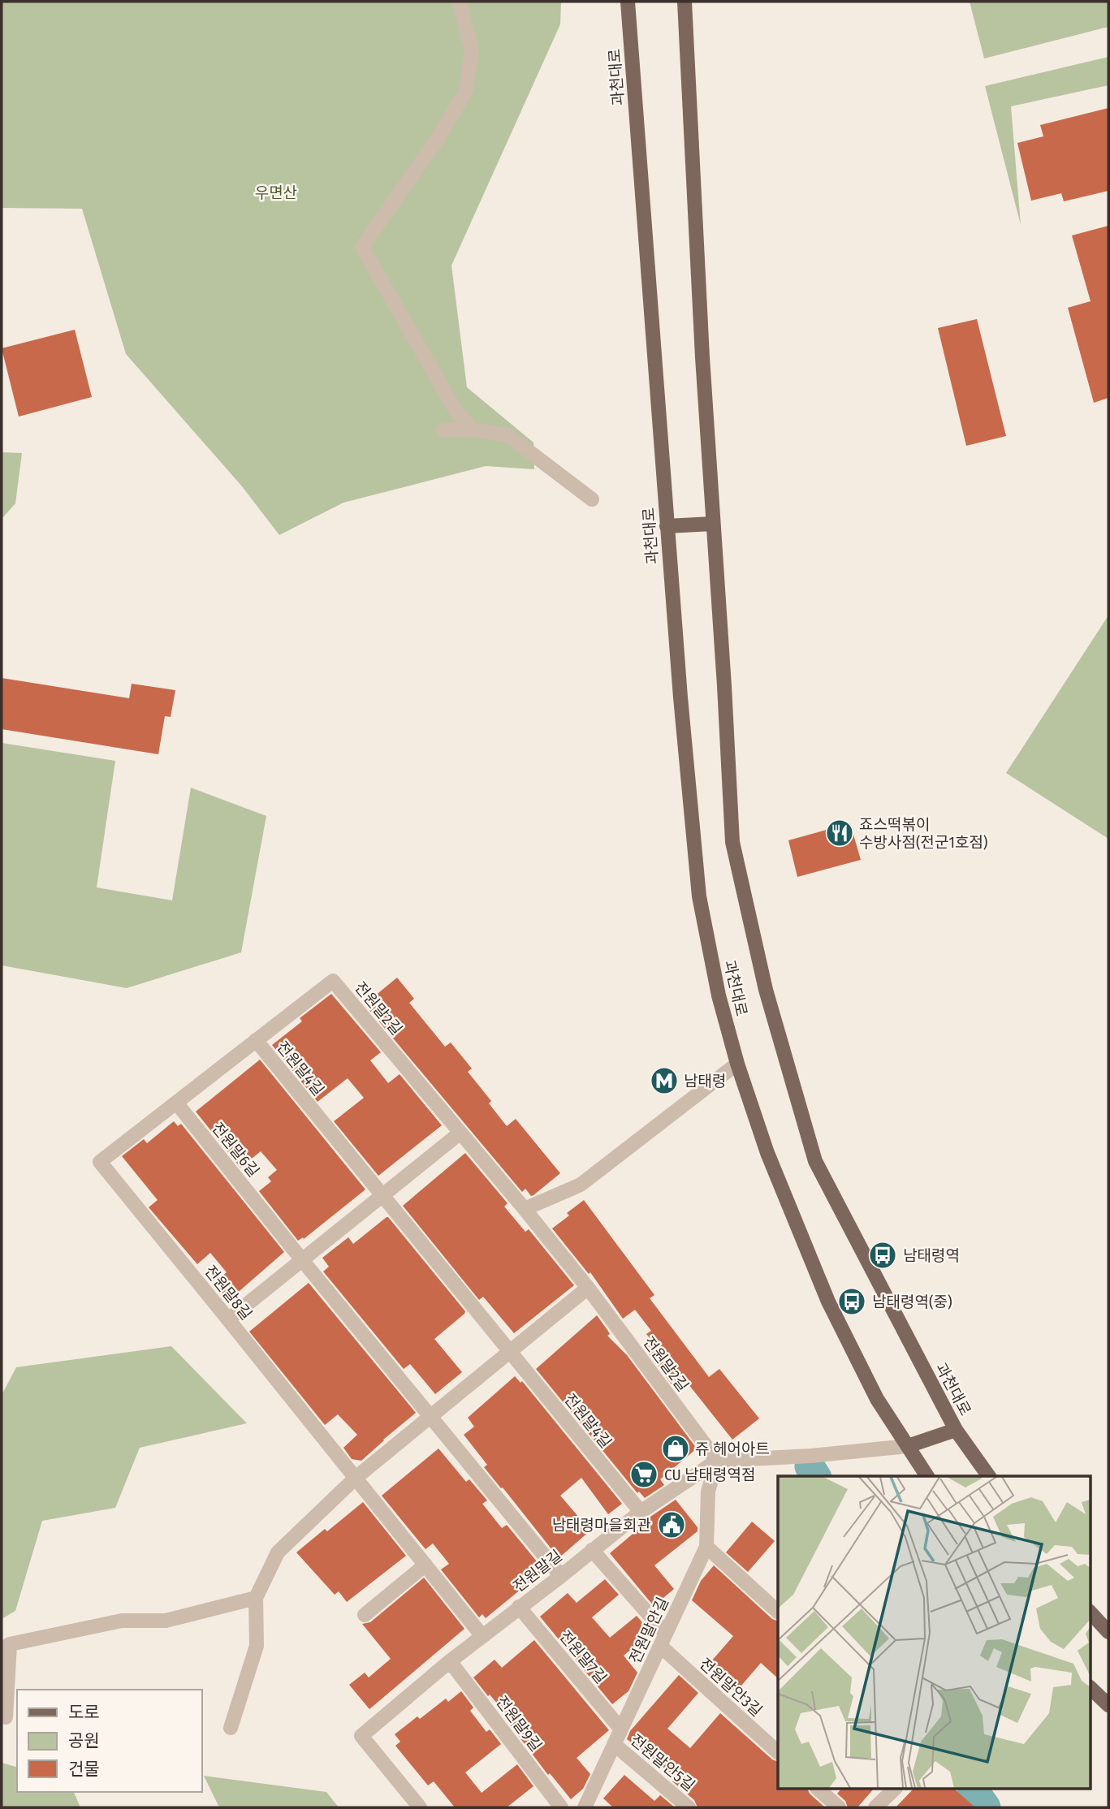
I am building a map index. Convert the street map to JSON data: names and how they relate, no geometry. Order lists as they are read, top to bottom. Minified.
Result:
{"streets":{"main road":["과천대로"],"street":["전원말2길","전원말4길","전원말6길","전원말8길","전원말길","전원말안길","전원말7길","전원말안3길","전원말9길","전원말안5길"]},"crossings":[["전원말2길","전원말4길"],["전원말2길","전원말길"],["전원말2길","전원말안길"],["전원말4길","전원말6길"],["전원말4길","전원말8길"],["전원말4길","전원말길"],["전원말6길","전원말8길"],["전원말6길","전원말길"],["전원말8길","전원말길"],["전원말길","전원말안길"],["전원말길","전원말7길"],["전원말길","전원말안3길"],["전원말길","전원말9길"],["전원말안길","전원말7길"],["전원말안길","전원말안3길"],["전원말안길","전원말안5길"]],"parks":["우면산"],"places":{"restaurant":["죠스떡볶이 수방사점(전군1호점)"],"metro station":["남태령"],"bus stop":["남태령역","남태령역(중)"],"shop":["쥬 헤어아트"],"supermarket":["CU 남태령역점"],"public building":["남태령마을회관"]},"legend":["도로","공원","건물"]}
